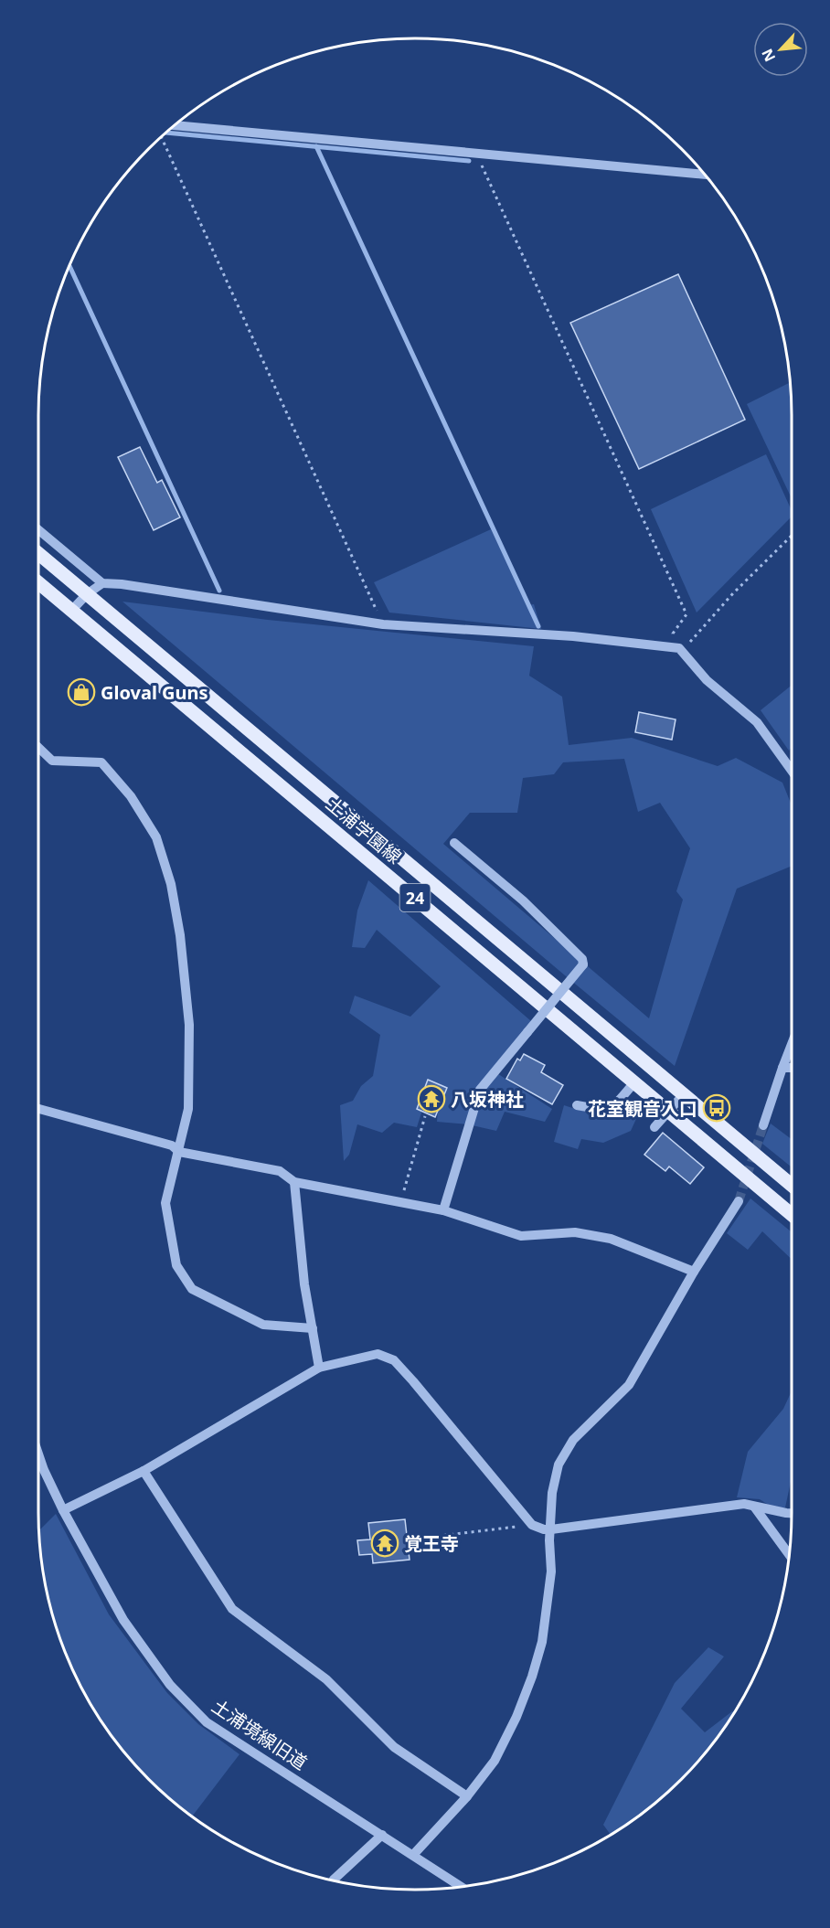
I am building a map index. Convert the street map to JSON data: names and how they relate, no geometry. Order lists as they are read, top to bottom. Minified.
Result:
{"streets":{"main road":["土浦学園線","24"],"street":["土浦境線旧道"]},"places":{"shop":["Gloval Guns"],"temple":["八坂神社","覚王寺"],"bus stop":["花室観音入口"]},"north":"bottom left"}
